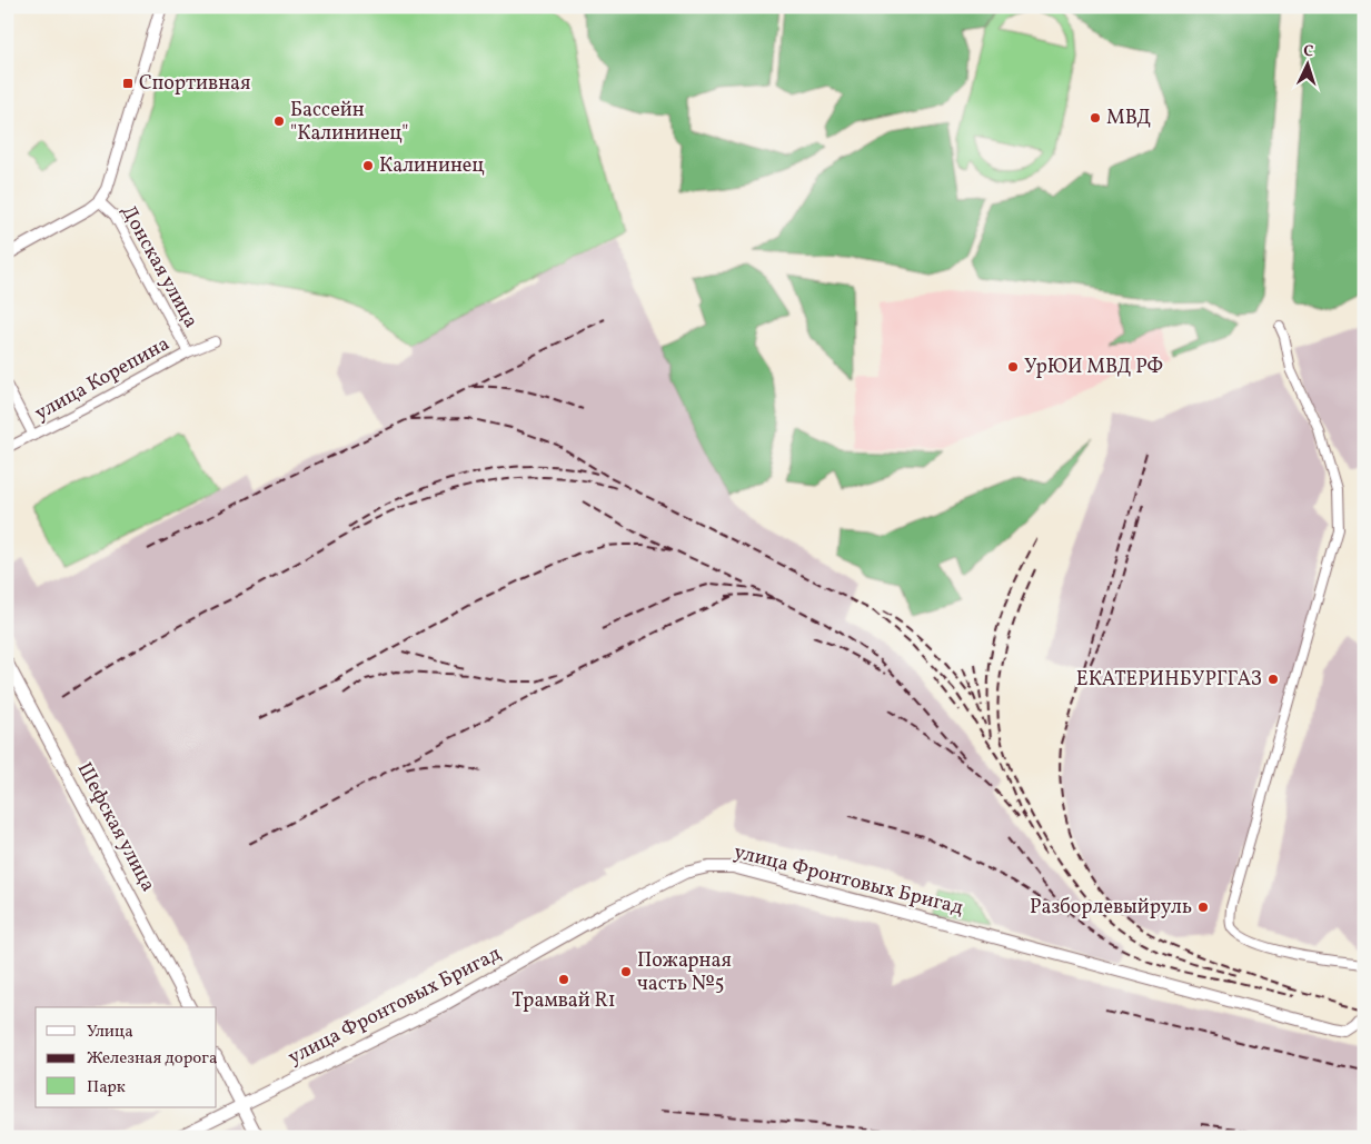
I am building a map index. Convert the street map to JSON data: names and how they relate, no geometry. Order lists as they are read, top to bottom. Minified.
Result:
{"streets":{"main road":["Шефская улица","улица Фронтовых Бригад"],"street":["Донская улица","улица Корепина"]},"crossings":[["Донская улица","улица Корепина"]],"places":{"transit":["Спортивная"],"other":["МВД","Бассейн \"Калининец\"","Калининец","УрЮИ МВД РФ","ЕКАТЕРИНБУРГГАЗ","Разборлевыйруль","Пожарная часть №5","Трамвай R1"]},"legend":["Улица","Железная дорога","Парк"],"north":"top"}
